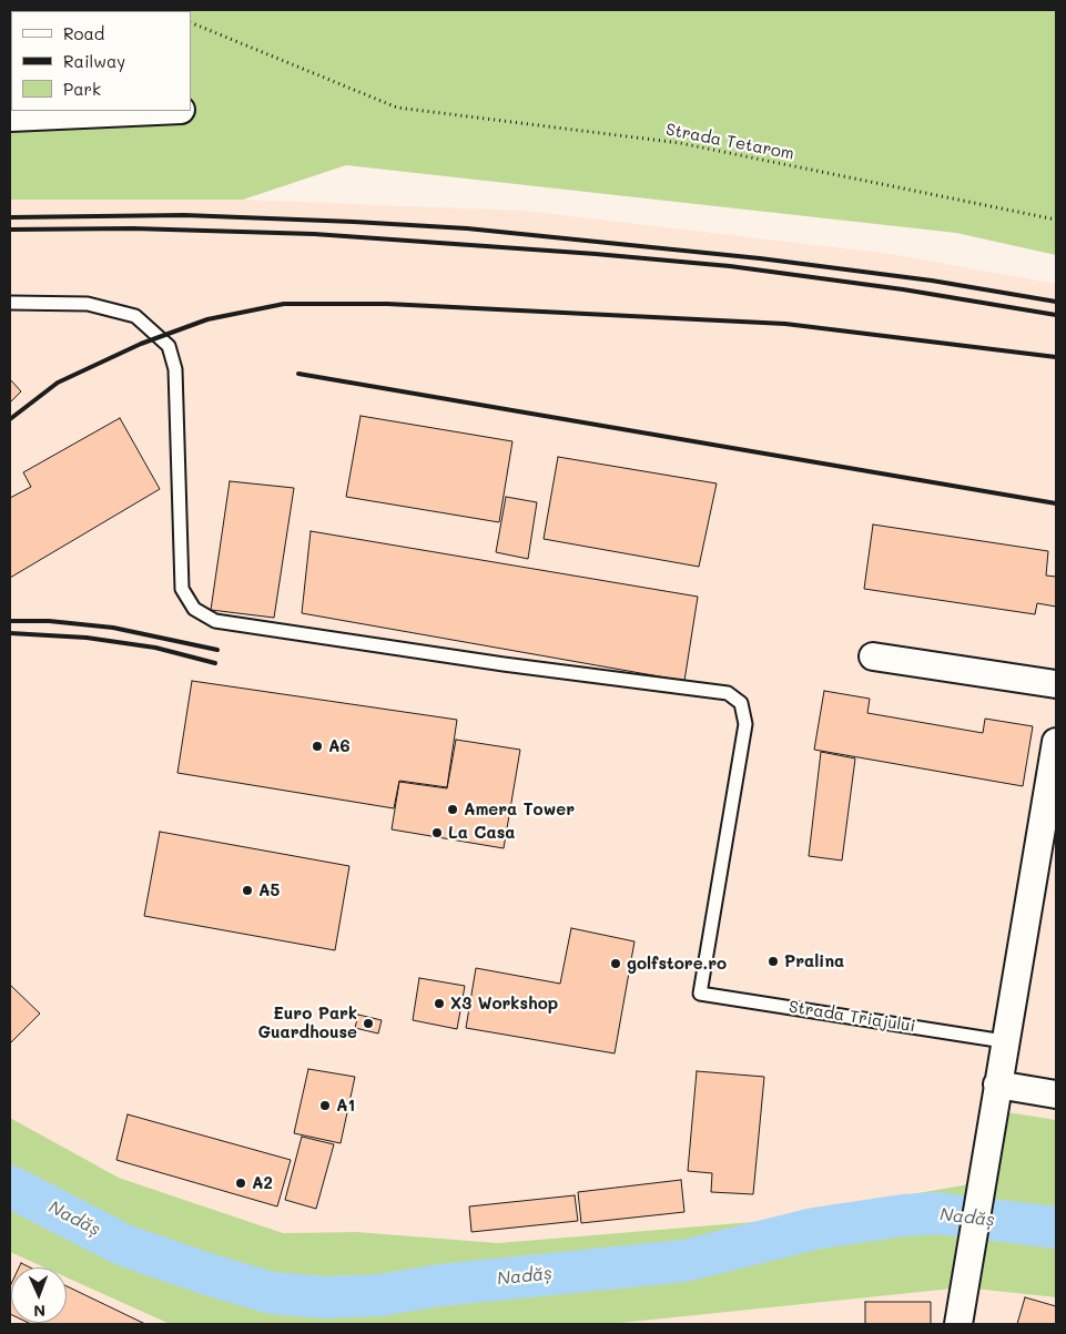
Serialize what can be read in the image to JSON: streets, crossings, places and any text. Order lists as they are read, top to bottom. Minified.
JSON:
{"streets":{"lane":["Strada Triajului"],"path":["Strada Tetarom"]},"water":["Nadăș"],"places":["A6","Amera Tower","La Casa","A5","Pralina","golfstore.ro","X3 Workshop","Euro Park Guardhouse","A1","A2"],"legend":["Road","Railway","Park"],"north":"bottom"}
